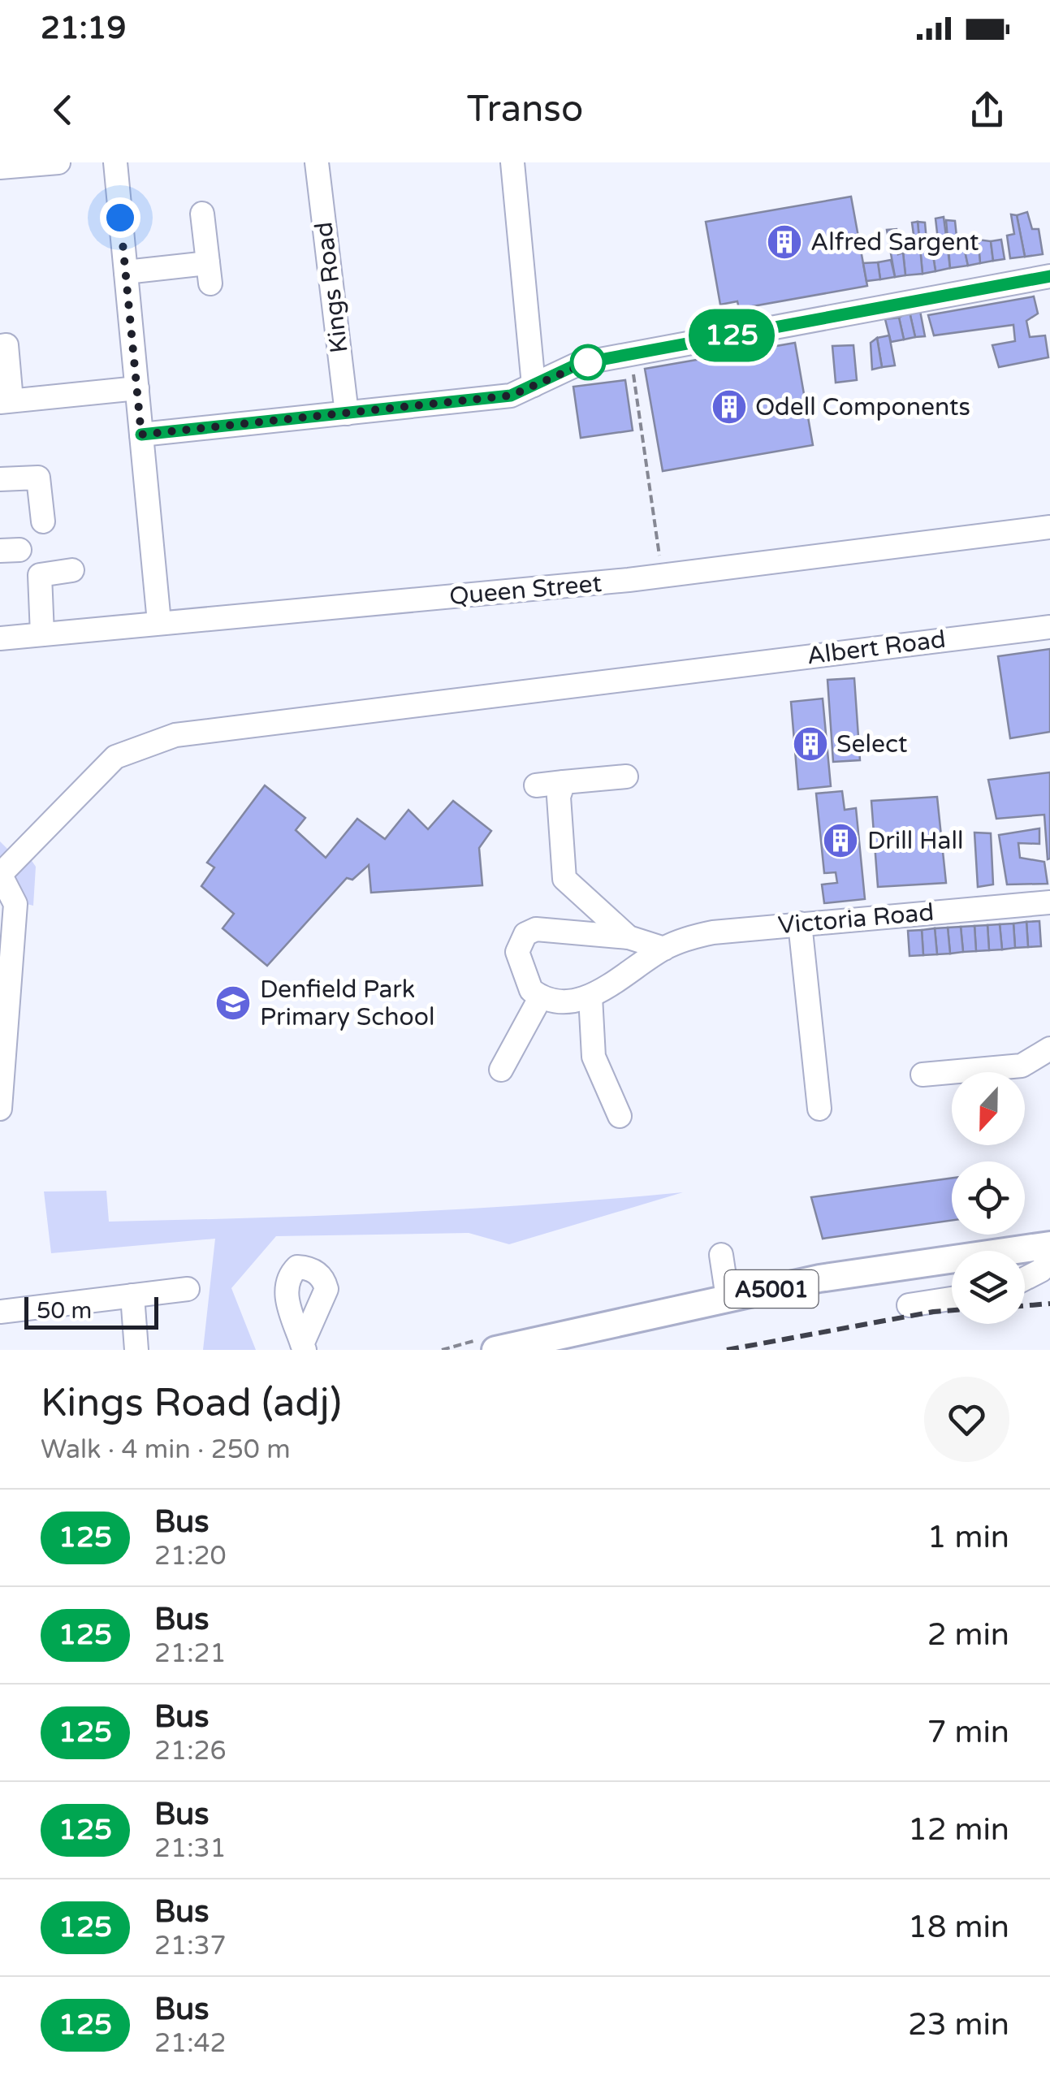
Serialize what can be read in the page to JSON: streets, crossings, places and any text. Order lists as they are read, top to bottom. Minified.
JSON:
{"streets":{"main road":["A5001"],"street":["Kings Road","Queen Street","Albert Road","Victoria Road"]},"places":{"building":["Alfred Sargent","Odell Components","Select","Drill Hall"],"school or university":["Denfield Park Primary School"]},"lines":["bus line 125"],"scale_bar":"50 m","north":"bottom","page":{"status":"21:19","header":"Transo","on_map":"125","scale":"50 m","heading":["Kings Road (adj)","Walk · 4 min · 250 m"],"list":[{"mark":"125","name":"Bus","note":"21:20","value":"1 min"},{"mark":"125","name":"Bus","note":"21:21","value":"2 min"},{"mark":"125","name":"Bus","note":"21:26","value":"7 min"},{"mark":"125","name":"Bus","note":"21:31","value":"12 min"},{"mark":"125","name":"Bus","note":"21:37","value":"18 min"},{"mark":"125","name":"Bus","note":"21:42","value":"23 min"}]}}
